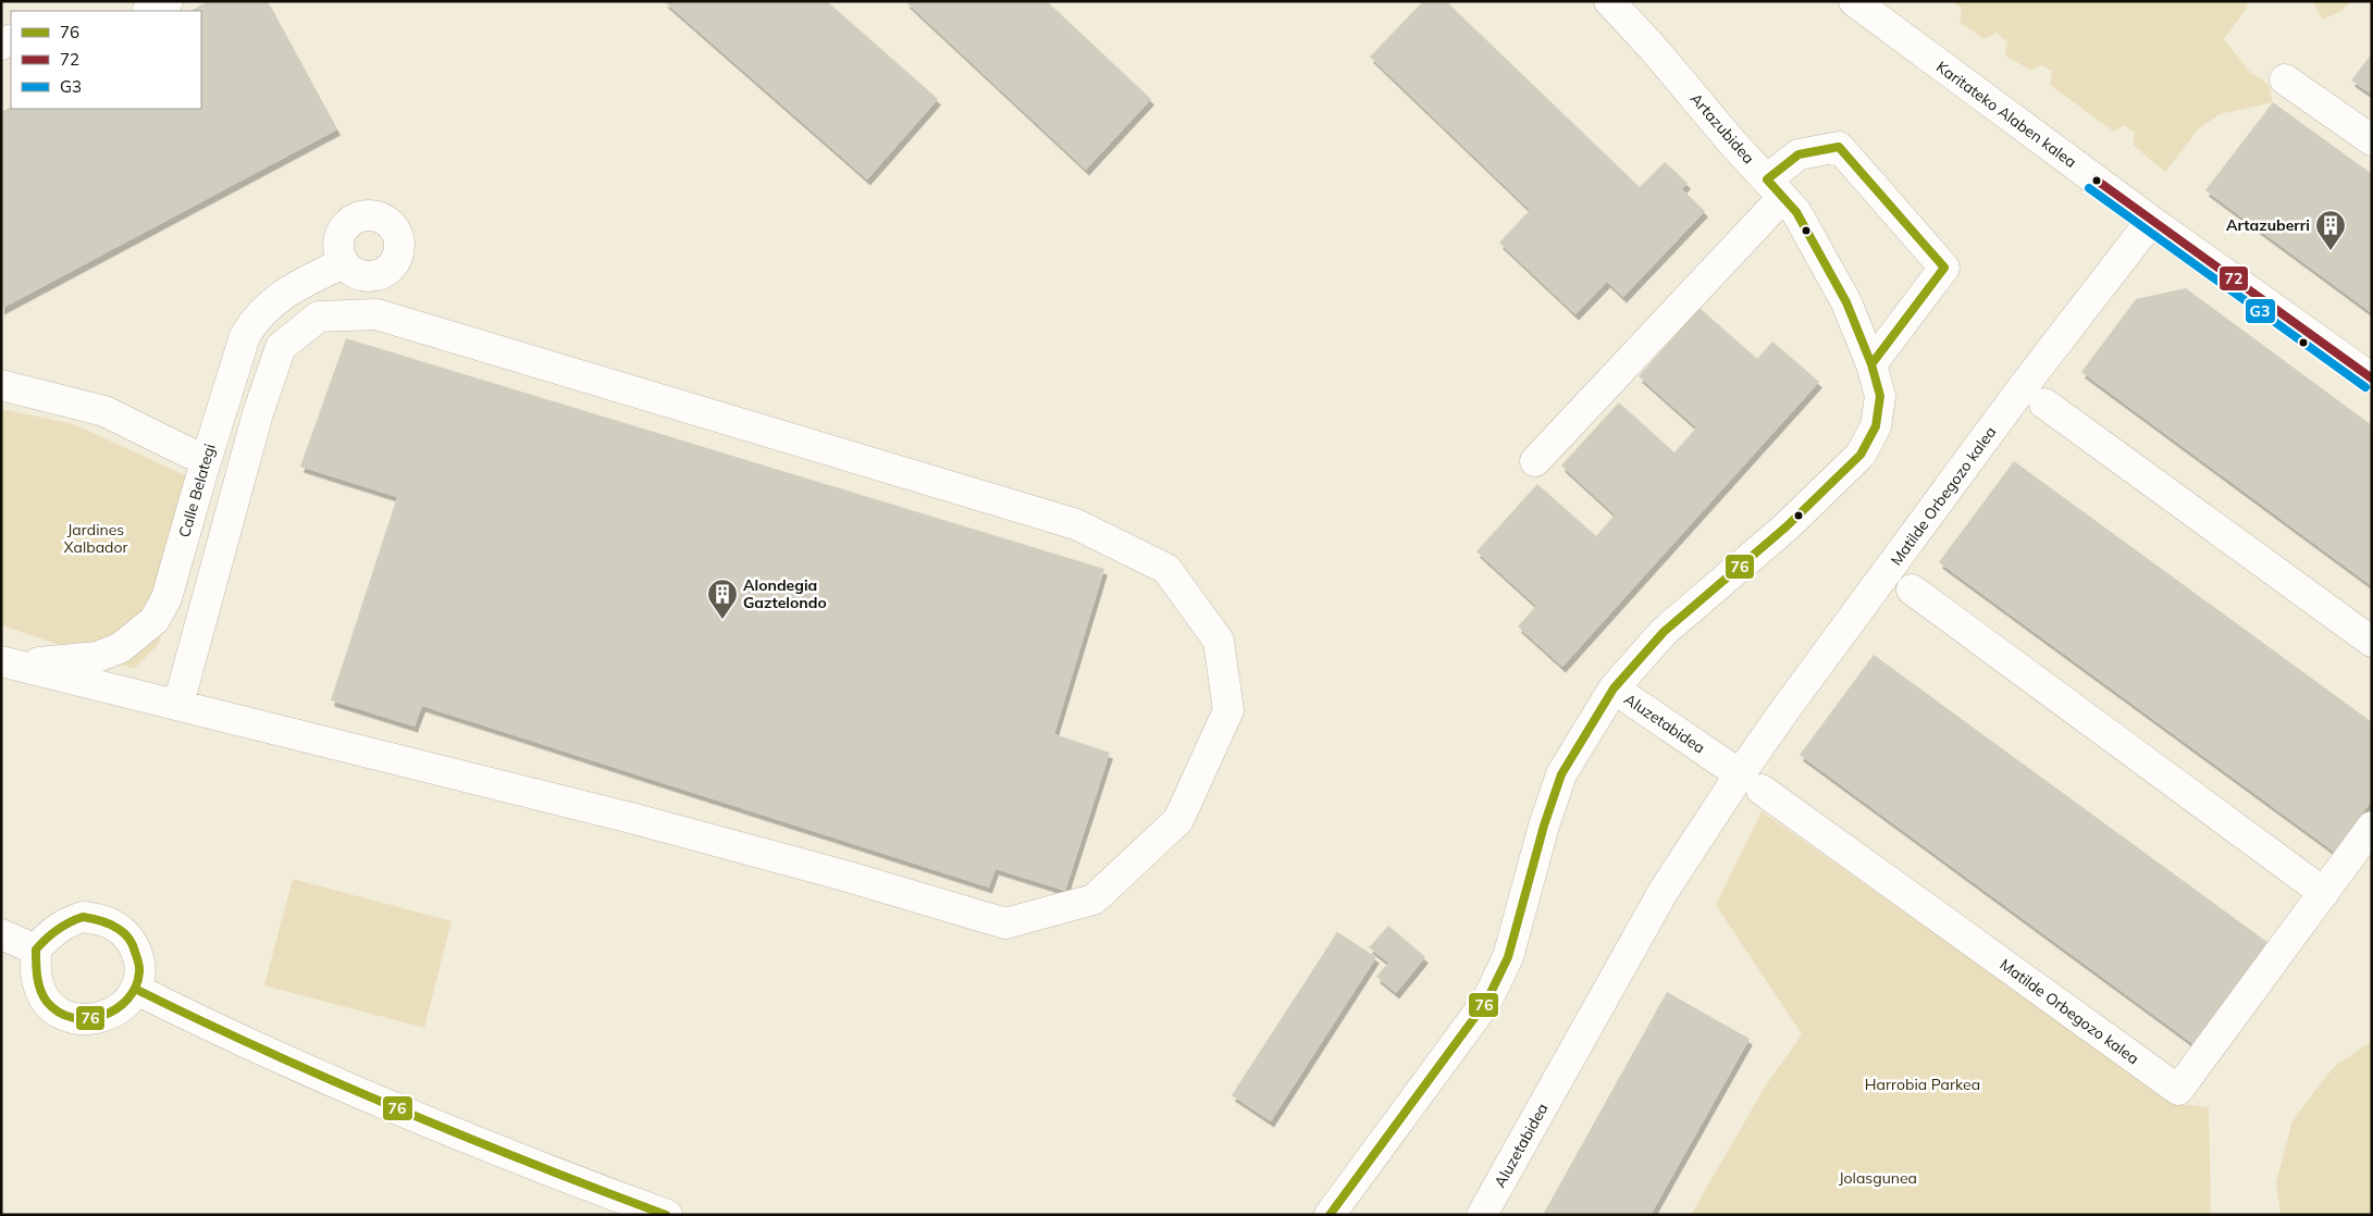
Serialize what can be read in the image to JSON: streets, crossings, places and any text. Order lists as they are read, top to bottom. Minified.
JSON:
{"streets":{"street":["Karitateko Alaben kalea","Artazubidea","Calle Belategi","Matilde Orbegozo kalea","Aluzetabidea"]},"crossings":[["Karitateko Alaben kalea","Matilde Orbegozo kalea"],["Artazubidea","Aluzetabidea"],["Matilde Orbegozo kalea","Aluzetabidea"]],"parks":["Jardines Xalbador","Harrobia Parkea","Jolasgunea"],"places":{"building":["Artazuberri","Alondegia Gaztelondo"]},"lines":["transit line 76","transit line 72","transit line G3"],"legend":["76","72","G3"]}
